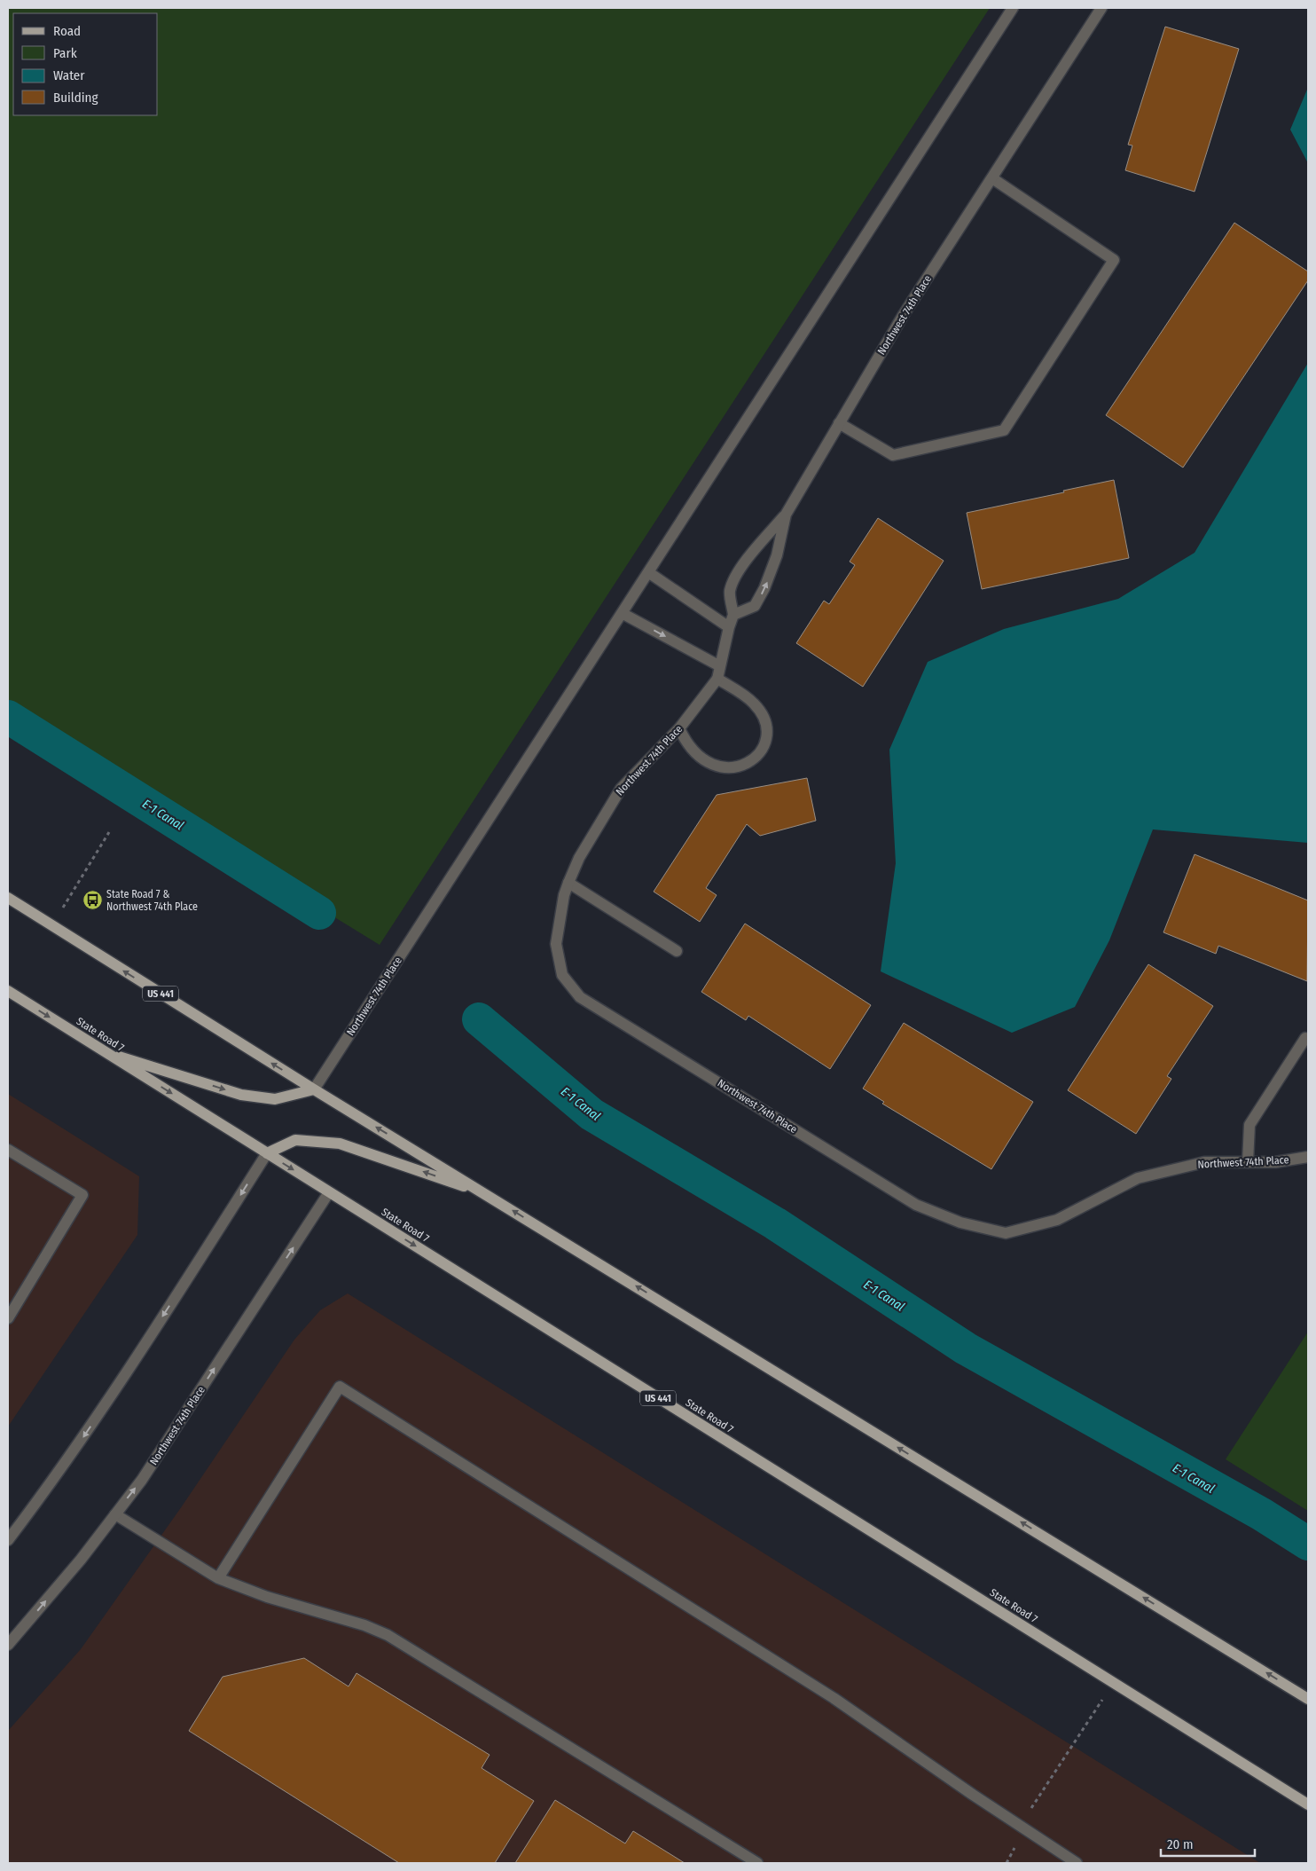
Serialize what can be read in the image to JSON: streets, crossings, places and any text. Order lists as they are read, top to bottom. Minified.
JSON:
{"streets":{"main road":["US 441","State Road 7"],"street":["Northwest 74th Place"]},"crossings":[["Northwest 74th Place","US 441"],["Northwest 74th Place","State Road 7"]],"water":["E-1 Canal"],"places":{"bus stop":["State Road 7 & Northwest 74th Place"]},"legend":["Road","Park","Water","Building"],"scale_bar":"20 m"}
